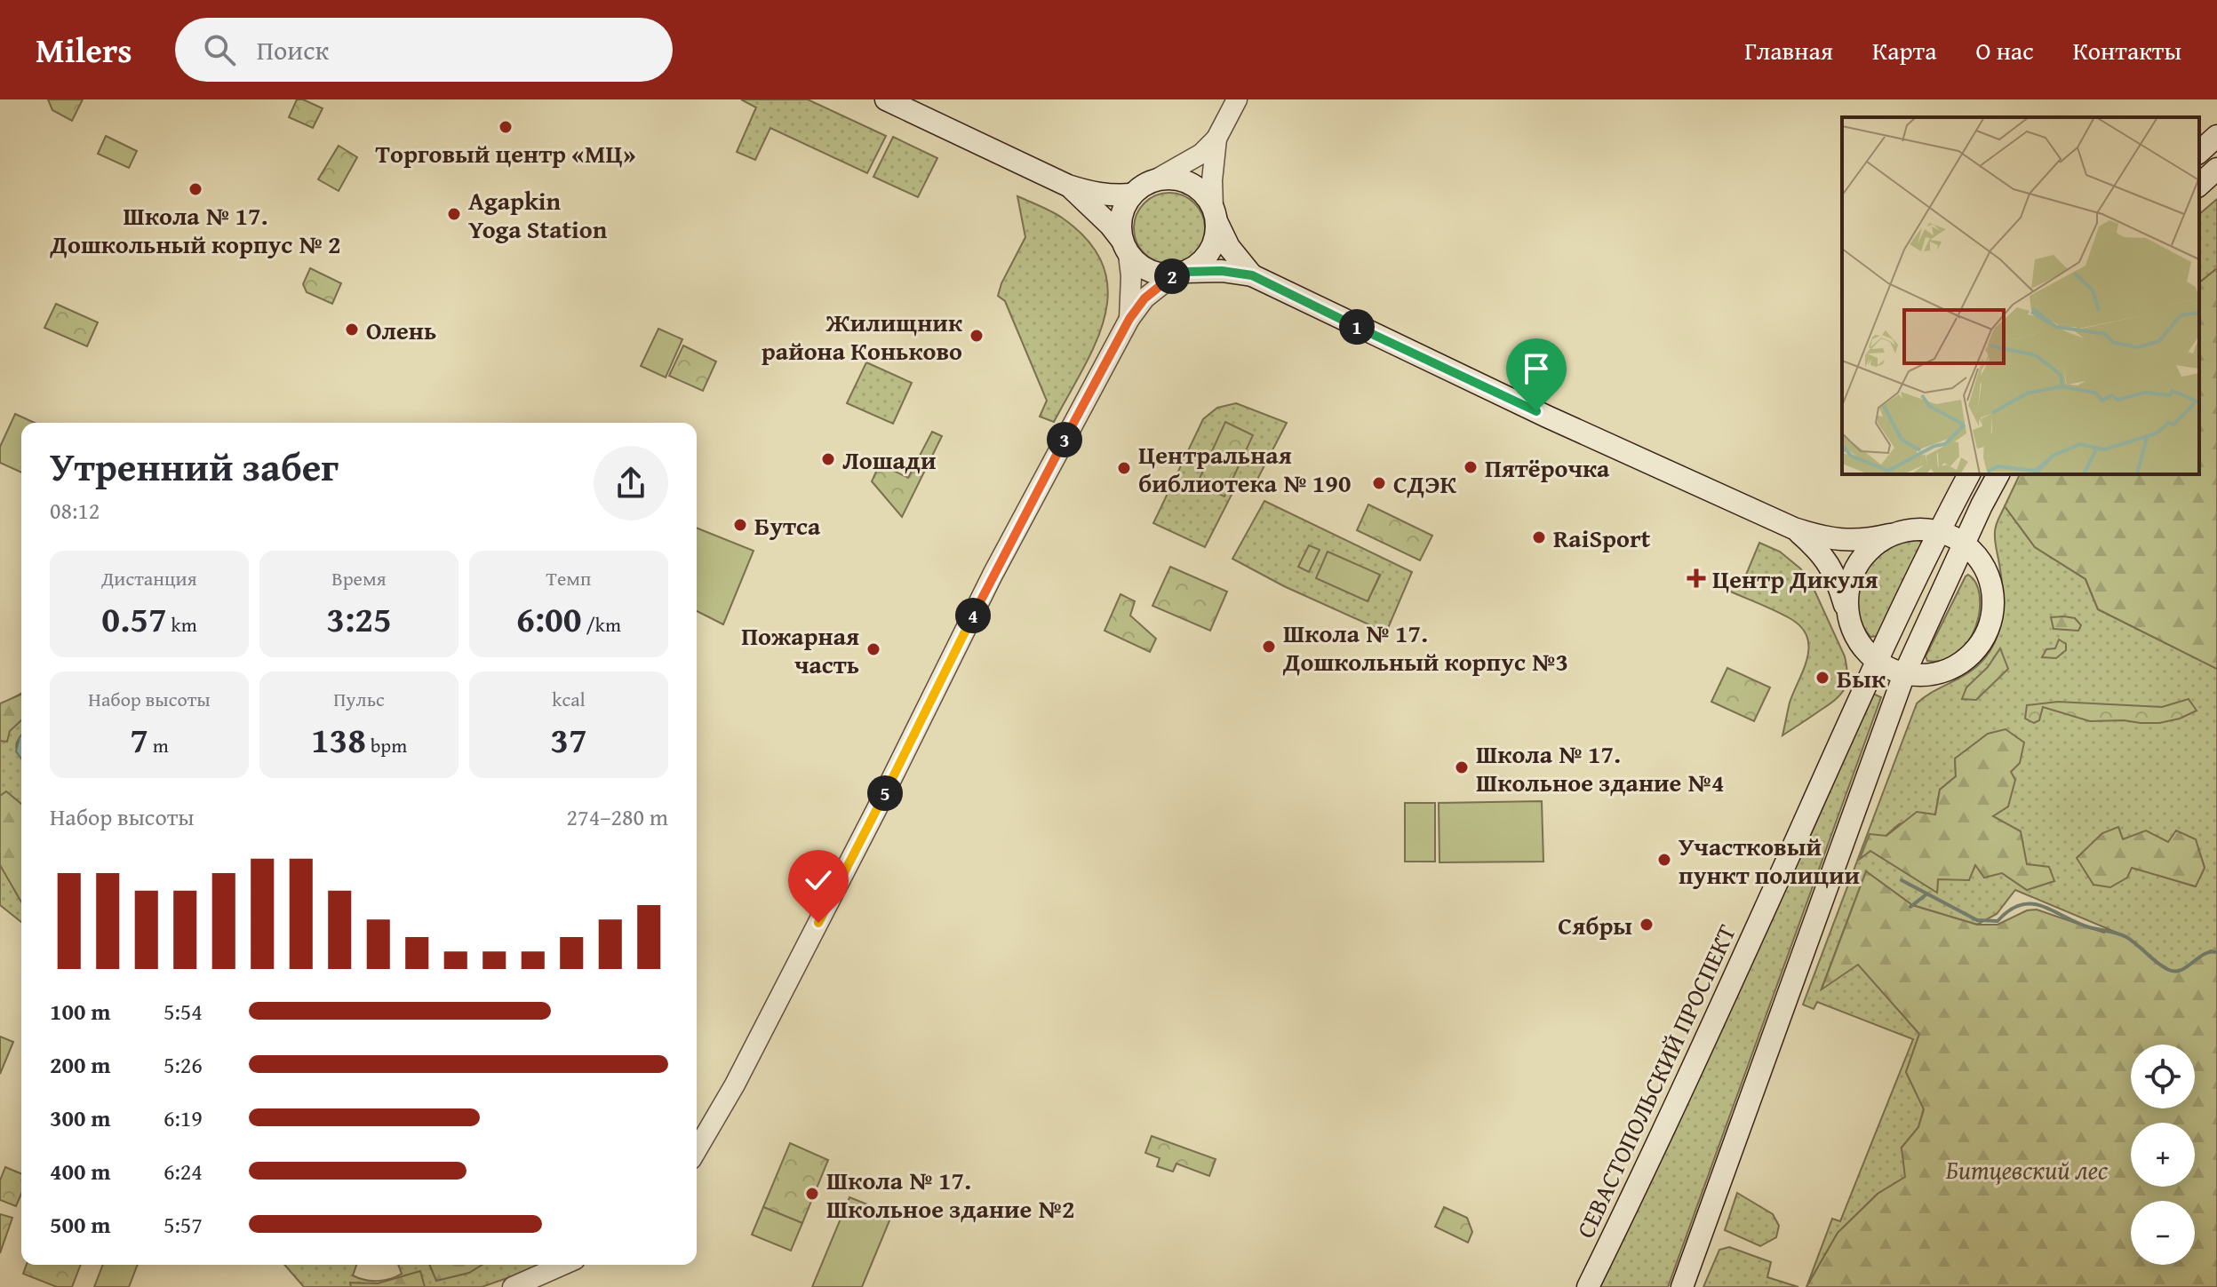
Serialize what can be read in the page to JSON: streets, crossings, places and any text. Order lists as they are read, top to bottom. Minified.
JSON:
{"streets":{"main road":["СЕВАСТОПОЛЬСКИЙ ПРОСПЕКТ"]},"parks":["Битцевский лес"],"places":{"other":["Торговый центр «МЦ»","Школа № 17. Дошкольный корпус № 2","Agapkin Yoga Station","Олень","Жилищник района Коньково","Лошади","Пятёрочка","Центральная библиотека № 190","СДЭК","Бутса","RaiSport","Школа № 17. Дошкольный корпус №3","Пожарная часть","Бык","Школа № 17. Школьное здание №4","Участковый пункт полиции","Сябры","Школа № 17. Школьное здание №2"],"health":["Центр Дикуля"]},"page":{"header":"Milers","search":"Поиск","nav":["Главная","Карта","О нас","Контакты"],"pins":["2","1","3","4","5"],"heading":["Утренний забег","08:12"],"stats":[["Дистанция","0.57 km"],["Время","3:25"],["Темп","6:00 /km"],["Набор высоты","7 m"],["Пульс","138 bpm"],["kcal","37"]],"chart":["Набор высоты","274–280 m"],"list":[{"name":"100 m","note":"5:54"},{"name":"200 m","note":"5:26"},{"name":"300 m","note":"6:19"},{"name":"400 m","note":"6:24"},{"name":"500 m","note":"5:57"}],"map_buttons":["+","−"]}}
